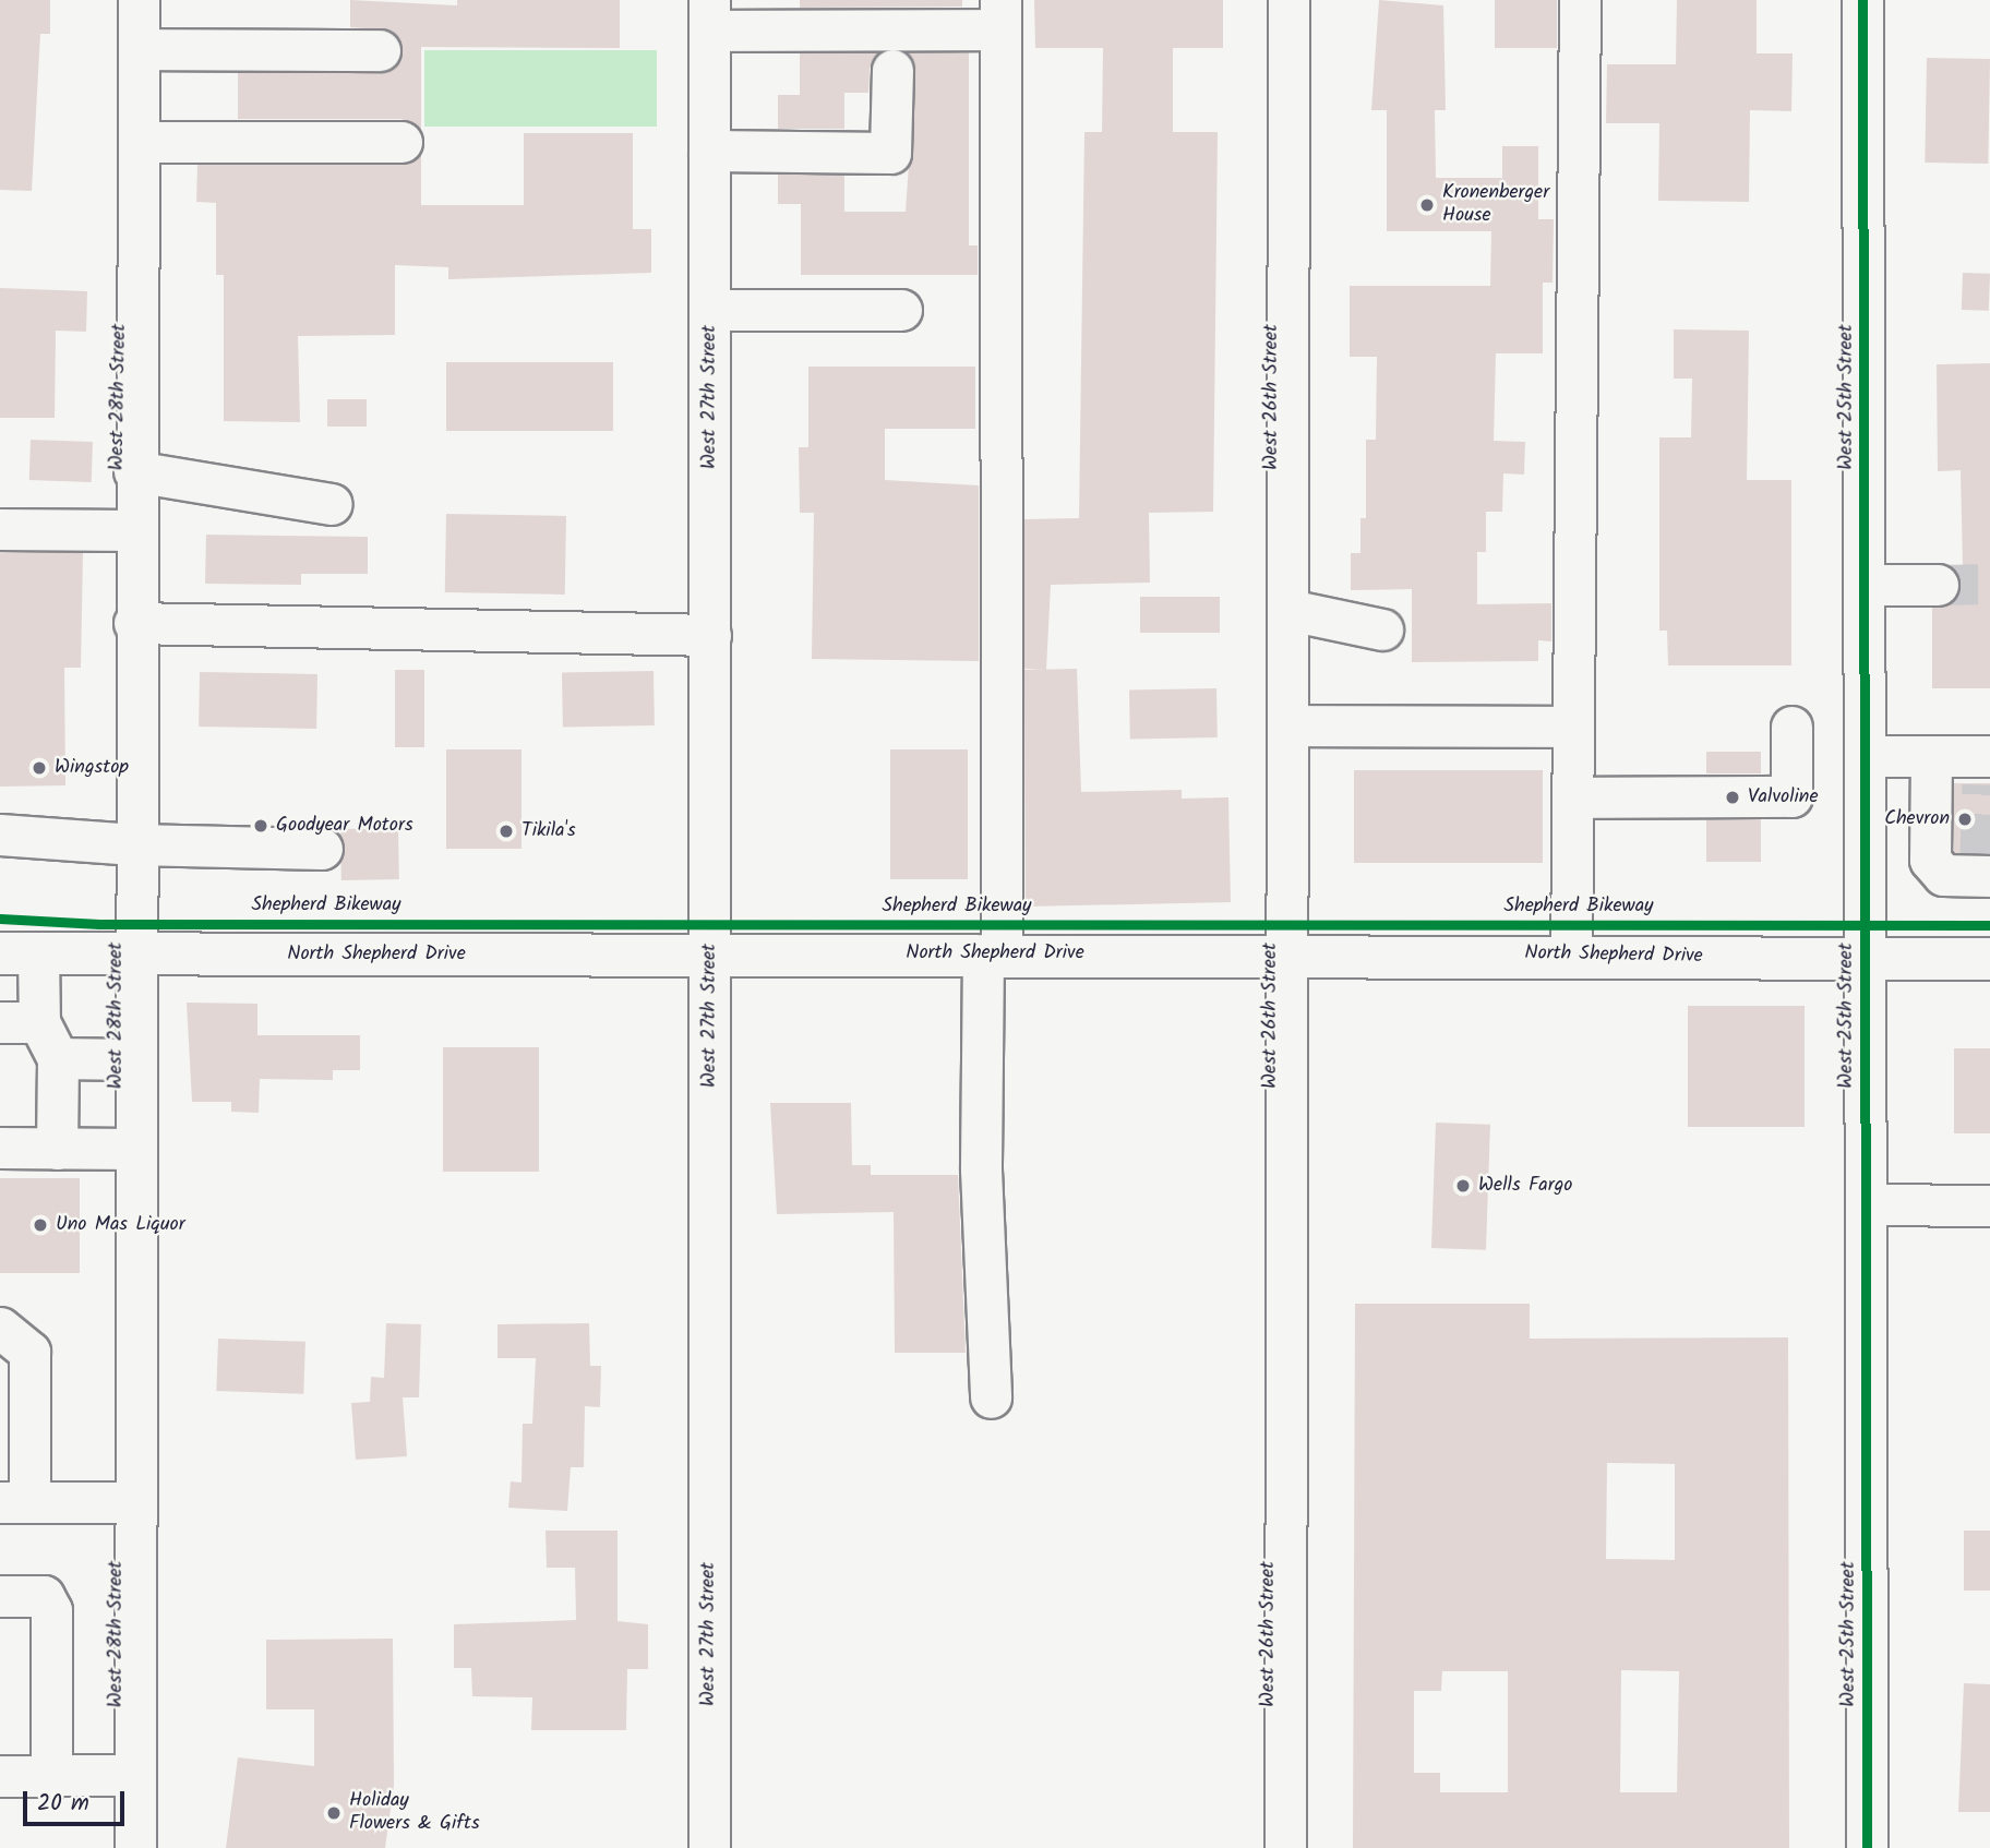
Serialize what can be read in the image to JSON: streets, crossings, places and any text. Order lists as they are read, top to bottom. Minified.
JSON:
{"streets":{"main road":["North Shepherd Drive"],"street":["West 28th Street","West 27th Street","West 26th Street","West 25th Street"],"cycle path":["Shepherd Bikeway"]},"crossings":[["West 28th Street","North Shepherd Drive"],["West 27th Street","North Shepherd Drive"],["West 26th Street","North Shepherd Drive"],["West 25th Street","North Shepherd Drive"]],"places":["Kronenberger House","Wingstop","Valvoline","Chevron","Goodyear Motors","Tikila's","Wells Fargo","Uno Mas Liquor","Holiday Flowers & Gifts"],"scale_bar":"20 m"}
